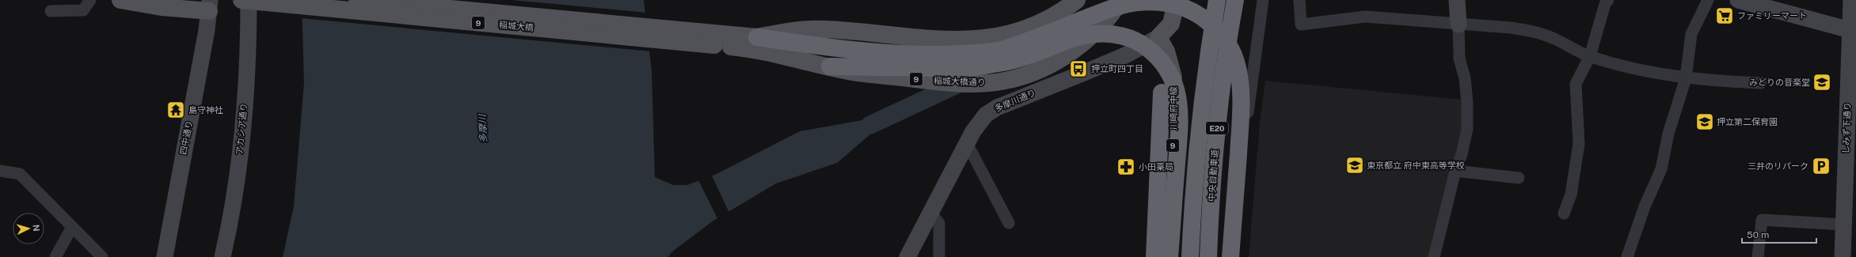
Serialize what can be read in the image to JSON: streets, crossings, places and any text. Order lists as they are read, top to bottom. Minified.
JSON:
{"streets":{"highway":["E20","中央自動車道"],"main road":["9","稲城大橋","稲城大橋通り","川崎府中線"],"street":["多摩川通り","しみず下通り","アカシア通り","四中通り"]},"crossings":[["9","稲城大橋"],["9","稲城大橋通り"],["稲城大橋","稲城大橋通り"],["多摩川通り","川崎府中線"]],"water":["多摩川"],"places":{"supermarket":["ファミリーマート"],"bus stop":["押立町四丁目"],"school or university":["みどりの音楽堂","押立第二保育園","東京都立 府中東高等学校"],"temple":["島守神社"],"parking":["三井のリパーク"],"pharmacy":["小田薬局"]},"scale_bar":"50 m","north":"right"}
